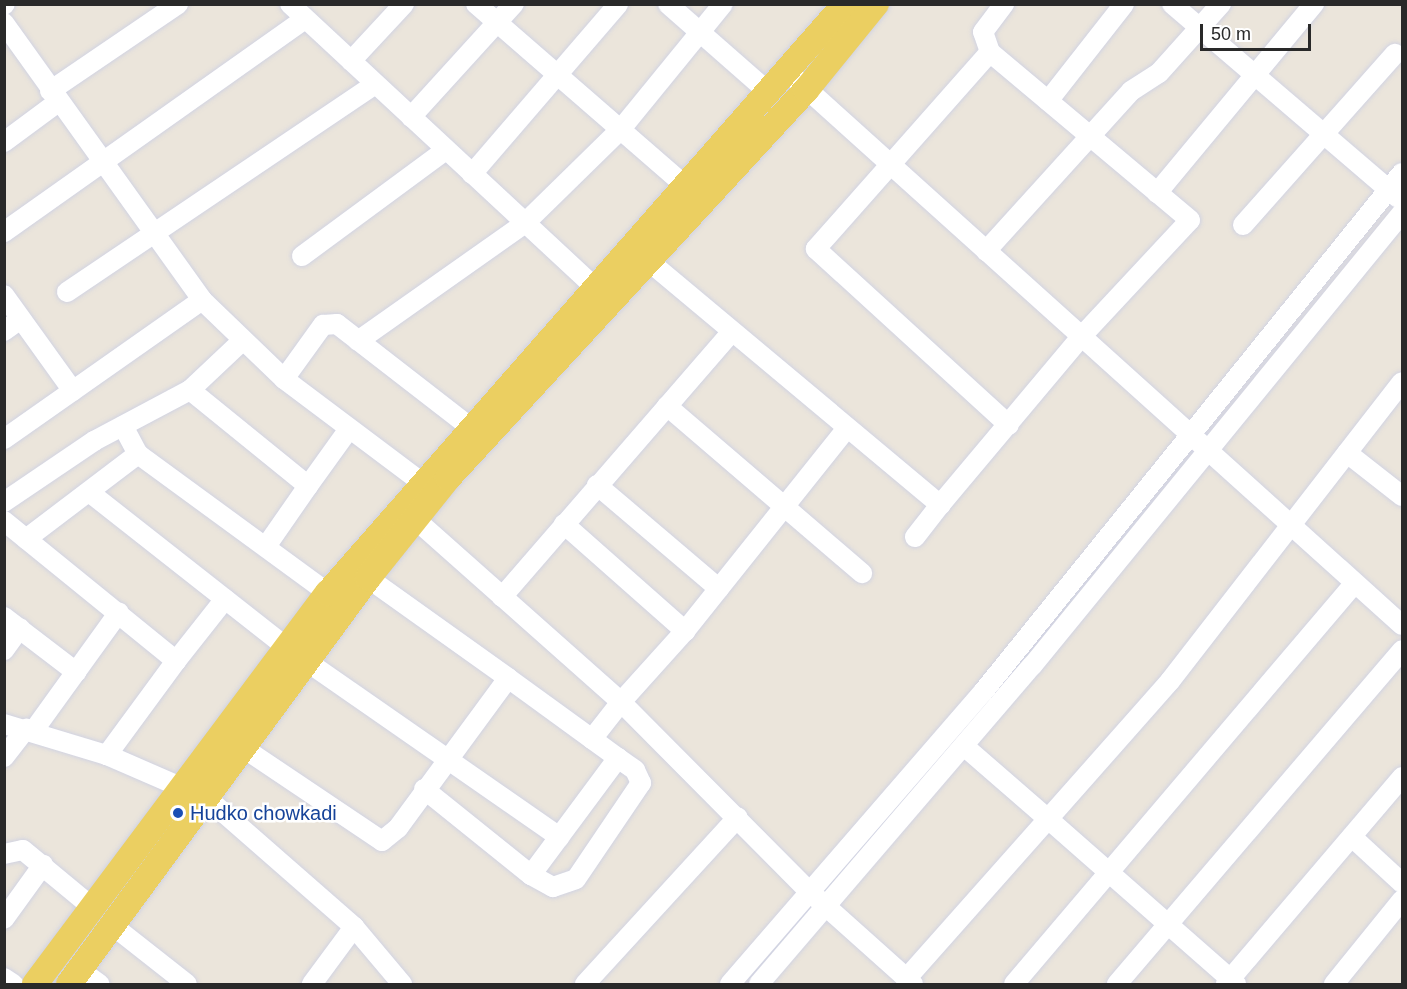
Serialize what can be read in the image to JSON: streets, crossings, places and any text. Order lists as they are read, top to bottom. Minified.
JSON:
{"places":["Hudko chowkadi"],"scale_bar":"50 m"}
